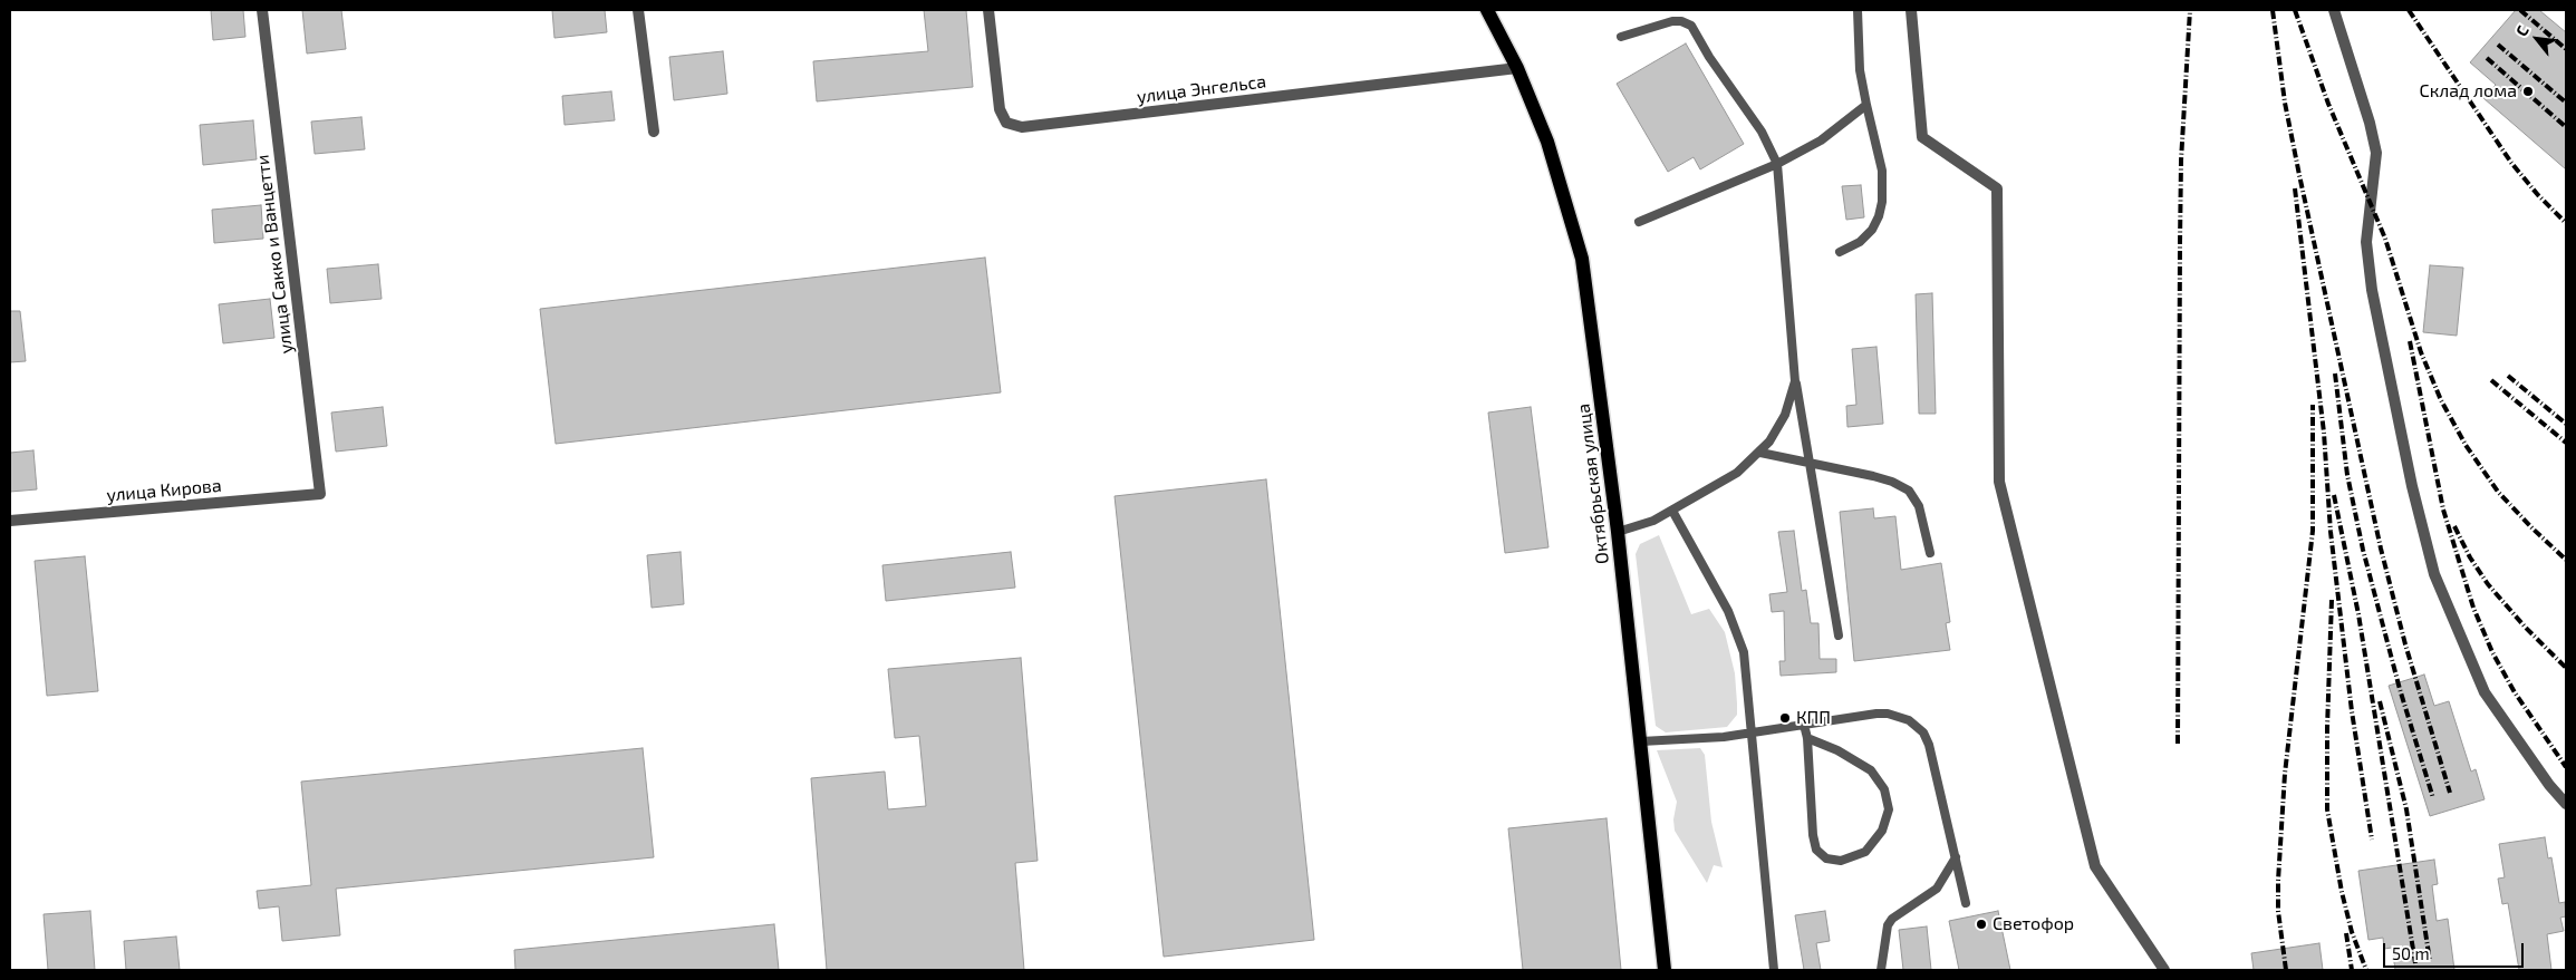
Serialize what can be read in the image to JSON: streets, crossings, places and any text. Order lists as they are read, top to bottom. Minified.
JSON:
{"streets":{"main road":["Октябрьская улица"],"street":["улица Энгельса","улица Сакко и Ванцетти","улица Кирова"]},"crossings":[["улица Энгельса","Октябрьская улица"],["улица Сакко и Ванцетти","улица Кирова"]],"places":["Склад лома","КПП","Светофор"],"scale_bar":"50 m","north":"top left"}
